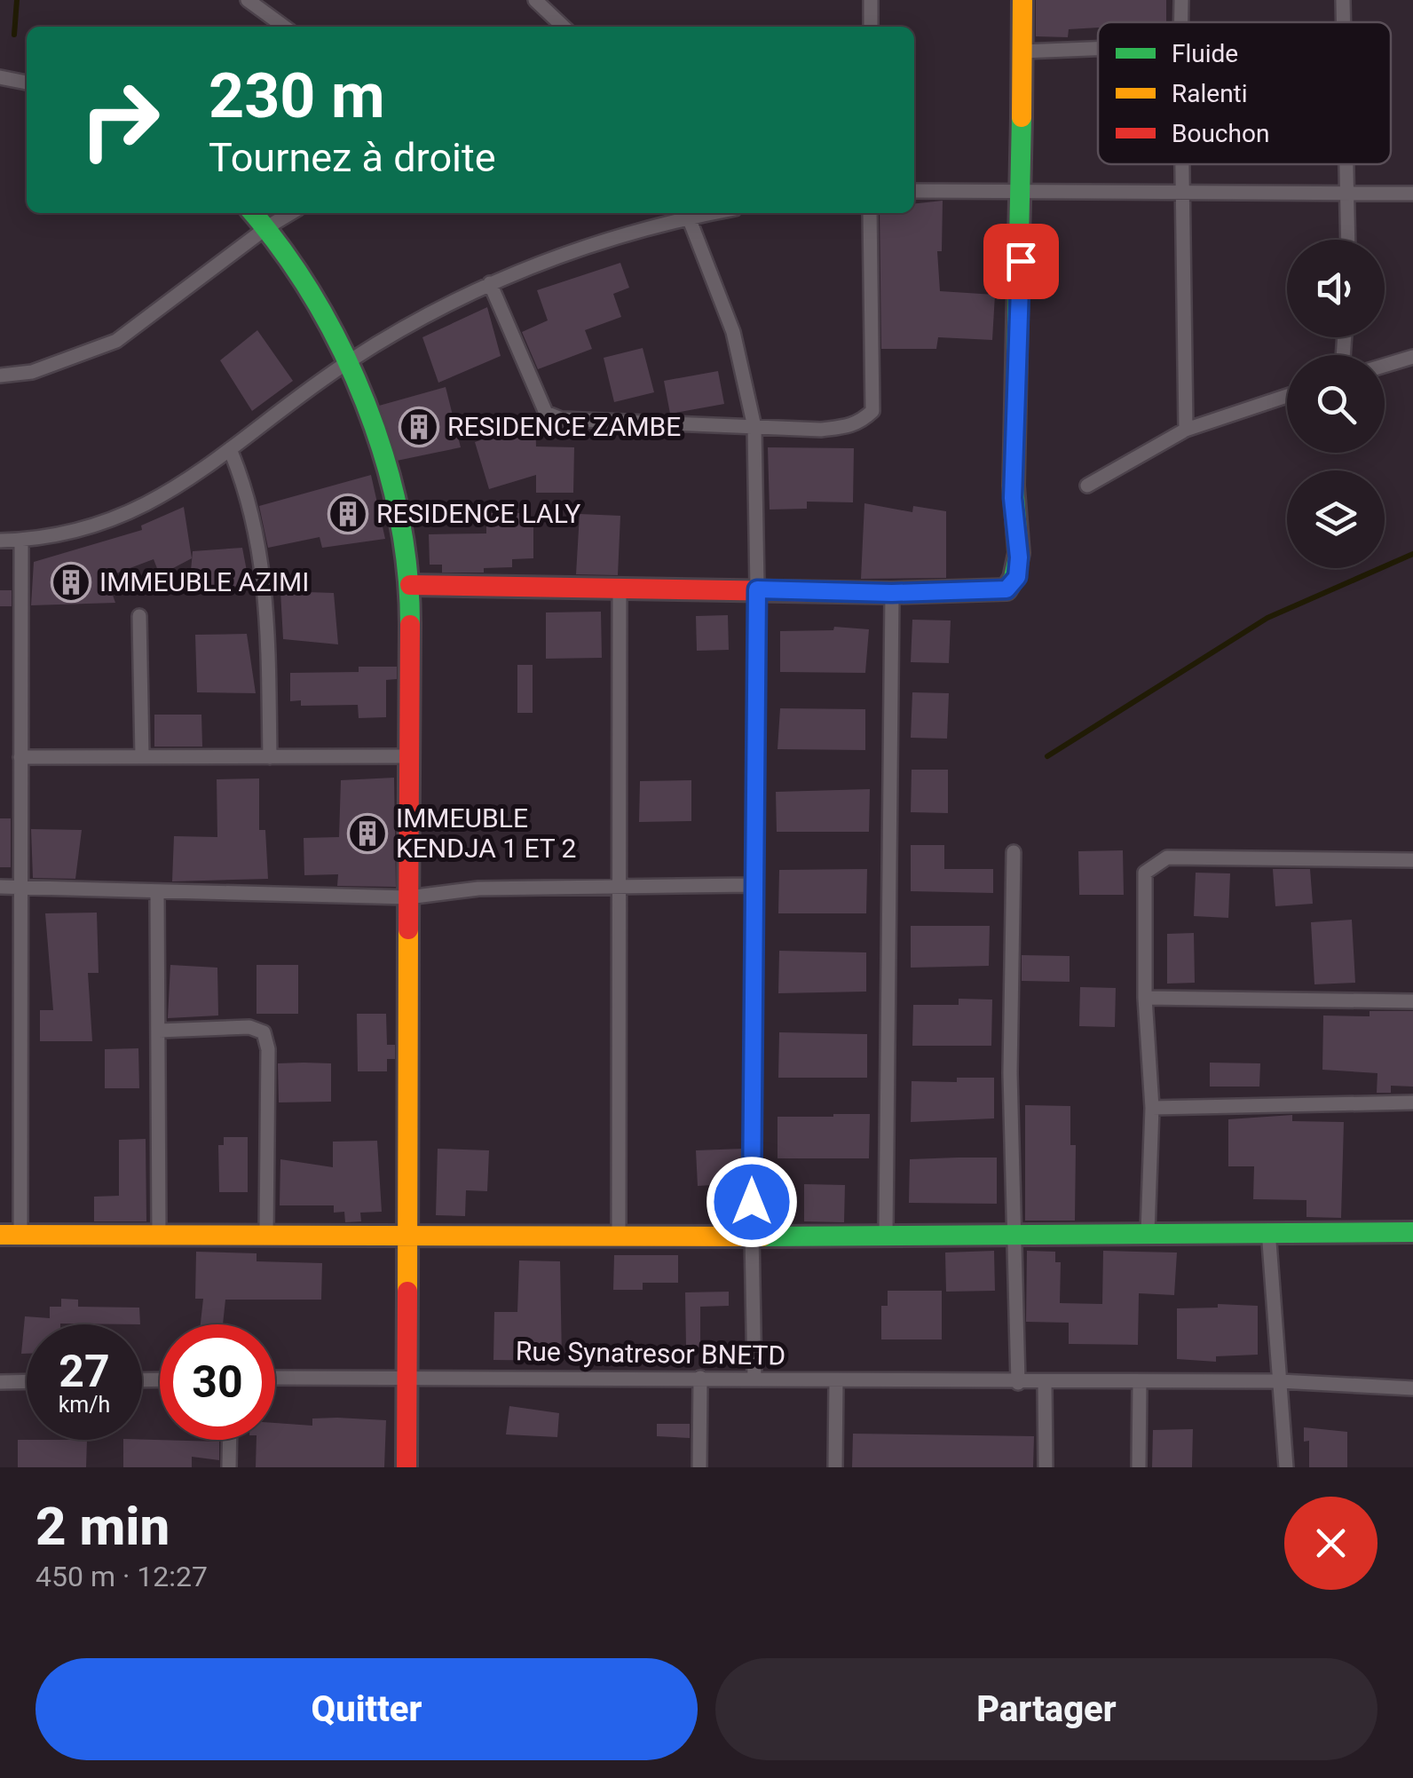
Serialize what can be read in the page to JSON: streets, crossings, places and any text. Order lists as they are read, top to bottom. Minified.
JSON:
{"streets":{"street":["Rue Synatresor BNETD"]},"places":{"building":["RESIDENCE ZAMBE","RESIDENCE LALY","IMMEUBLE AZIMI","IMMEUBLE KENDJA 1 ET 2"]},"legend":["Fluide","Ralenti","Bouchon"],"page":{"turn":["230 m","Tournez à droite"],"speed":"27 km/h","limit":"30","heading":["2 min","450 m · 12:27"],"buttons":["Quitter","Partager"]}}
